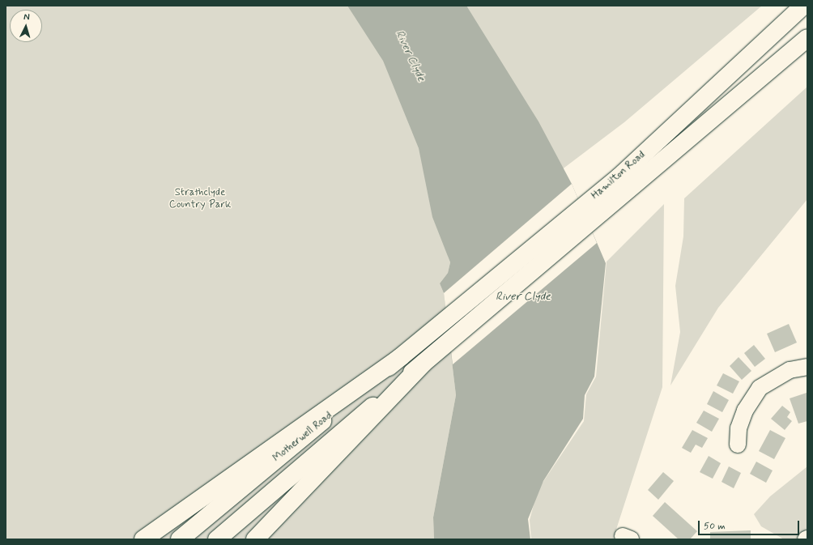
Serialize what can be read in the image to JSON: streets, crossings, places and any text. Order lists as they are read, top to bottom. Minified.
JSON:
{"streets":{"main road":["Hamilton Road","Motherwell Road"]},"crossings":[["Hamilton Road","Motherwell Road"]],"water":["River Clyde"],"parks":["Strathclyde Country Park"],"scale_bar":"50 m","north":"top"}
